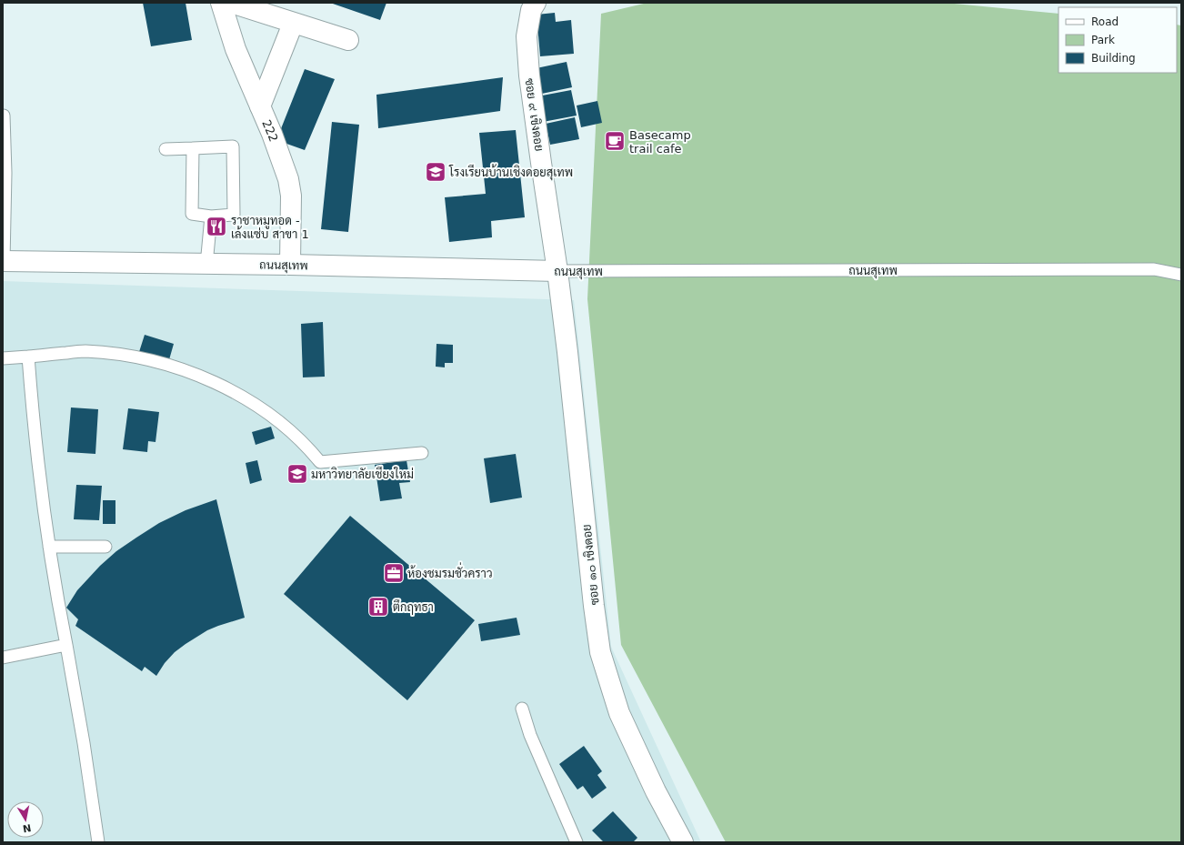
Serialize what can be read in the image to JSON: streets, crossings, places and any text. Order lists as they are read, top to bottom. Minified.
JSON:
{"streets":{"street":["ซอย ๙ เชิงดอย","222","ถนนสุเทพ","ซอย ๑๐ เชิงดอย"]},"crossings":[["ซอย ๙ เชิงดอย","ถนนสุเทพ"],["ซอย ๙ เชิงดอย","ซอย ๑๐ เชิงดอย"],["222","ถนนสุเทพ"],["ถนนสุเทพ","ซอย ๑๐ เชิงดอย"]],"places":{"cafe":["Basecamp trail cafe"],"school or university":["โรงเรียนบ้านเชิงดอยสุเทพ","มหาวิทยาลัยเชียงใหม่"],"restaurant":["ราชาหมูทอด - เล้งแซ่บ สาขา 1"],"office":["ห้องชมรมชั่วคราว"],"building":["ตึกฤทธา"]},"legend":["Road","Park","Building"],"north":"bottom"}
